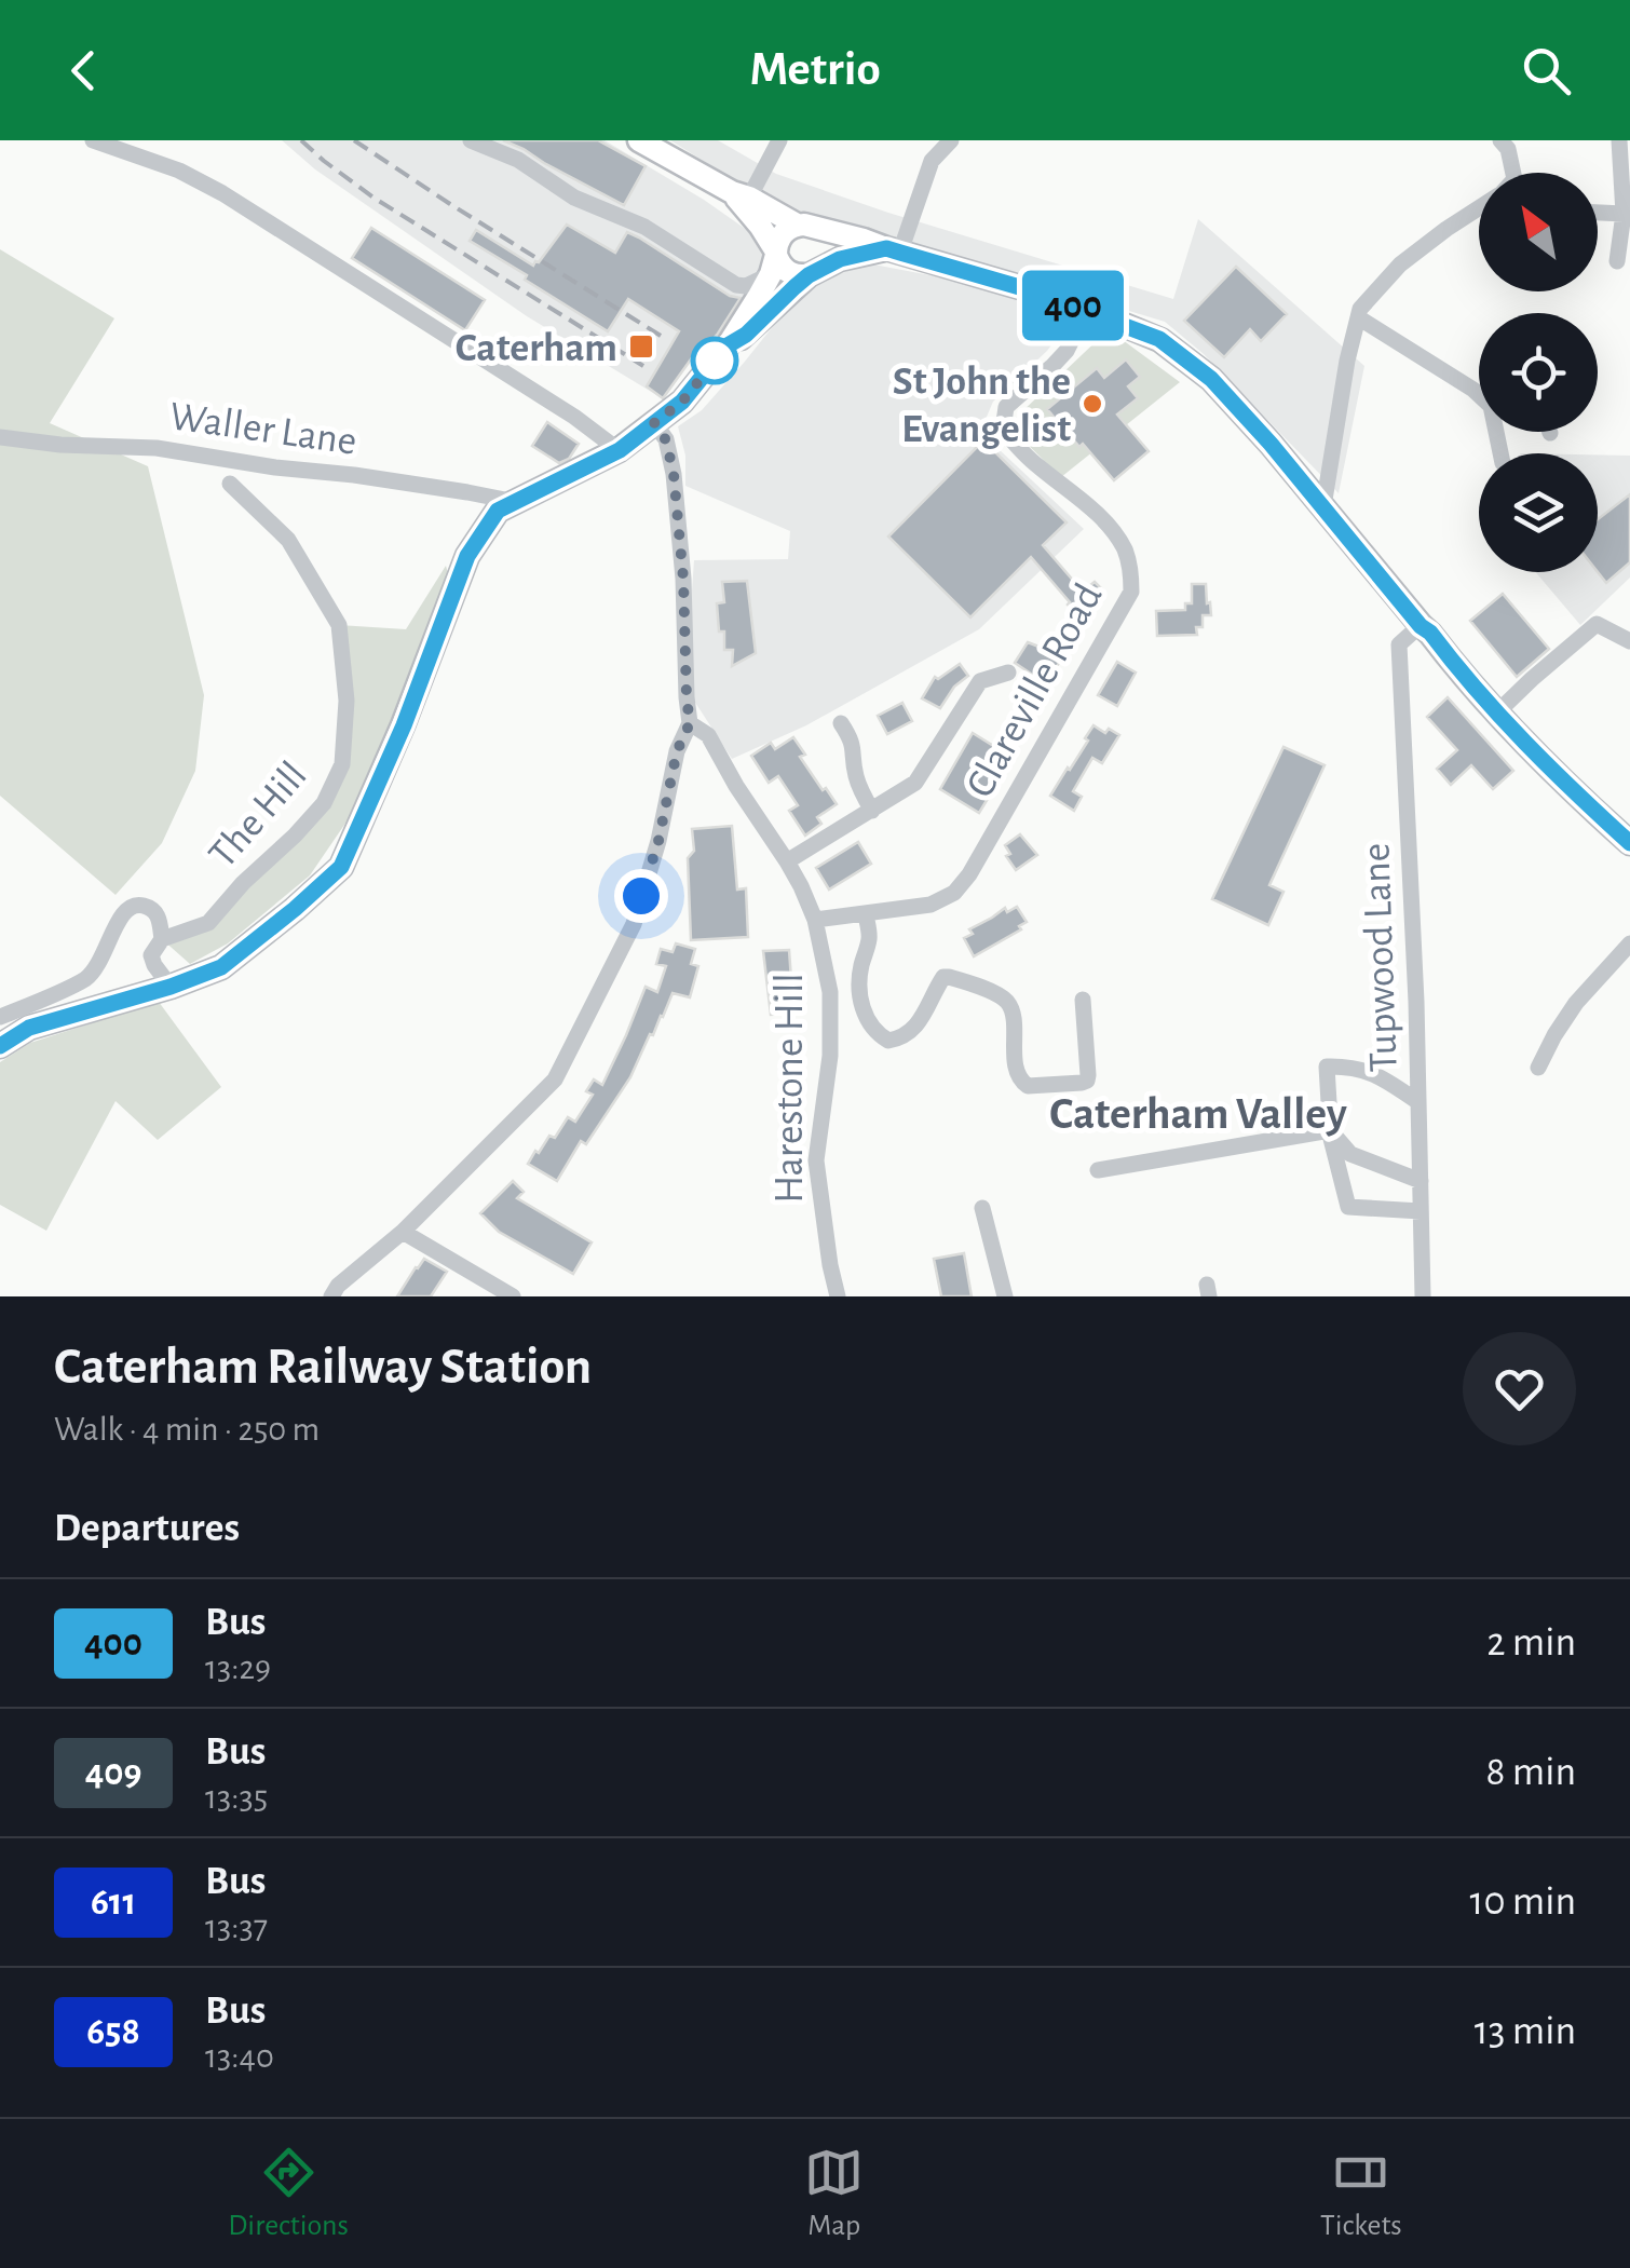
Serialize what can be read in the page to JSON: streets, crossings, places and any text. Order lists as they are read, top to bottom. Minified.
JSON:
{"streets":{"street":["Waller Lane","Clareville Road","The Hill","Tupwood Lane","Harestone Hill"]},"crossings":[["Clareville Road","Harestone Hill"]],"districts":["Caterham Valley"],"places":{"transit":["Caterham"],"other":["St John the Evangelist"]},"lines":["bus line 400"],"north":"top left","page":{"header":"Metrio","on_map":"400","heading":[["Caterham Railway Station","Walk · 4 min · 250 m"],"Departures"],"list":[{"mark":"400","name":"Bus","note":"13:29","value":"2 min"},{"mark":"409","name":"Bus","note":"13:35","value":"8 min"},{"mark":"611","name":"Bus","note":"13:37","value":"10 min"},{"mark":"658","name":"Bus","note":"13:40","value":"13 min"}],"tabs":["Directions","Map","Tickets"]}}
